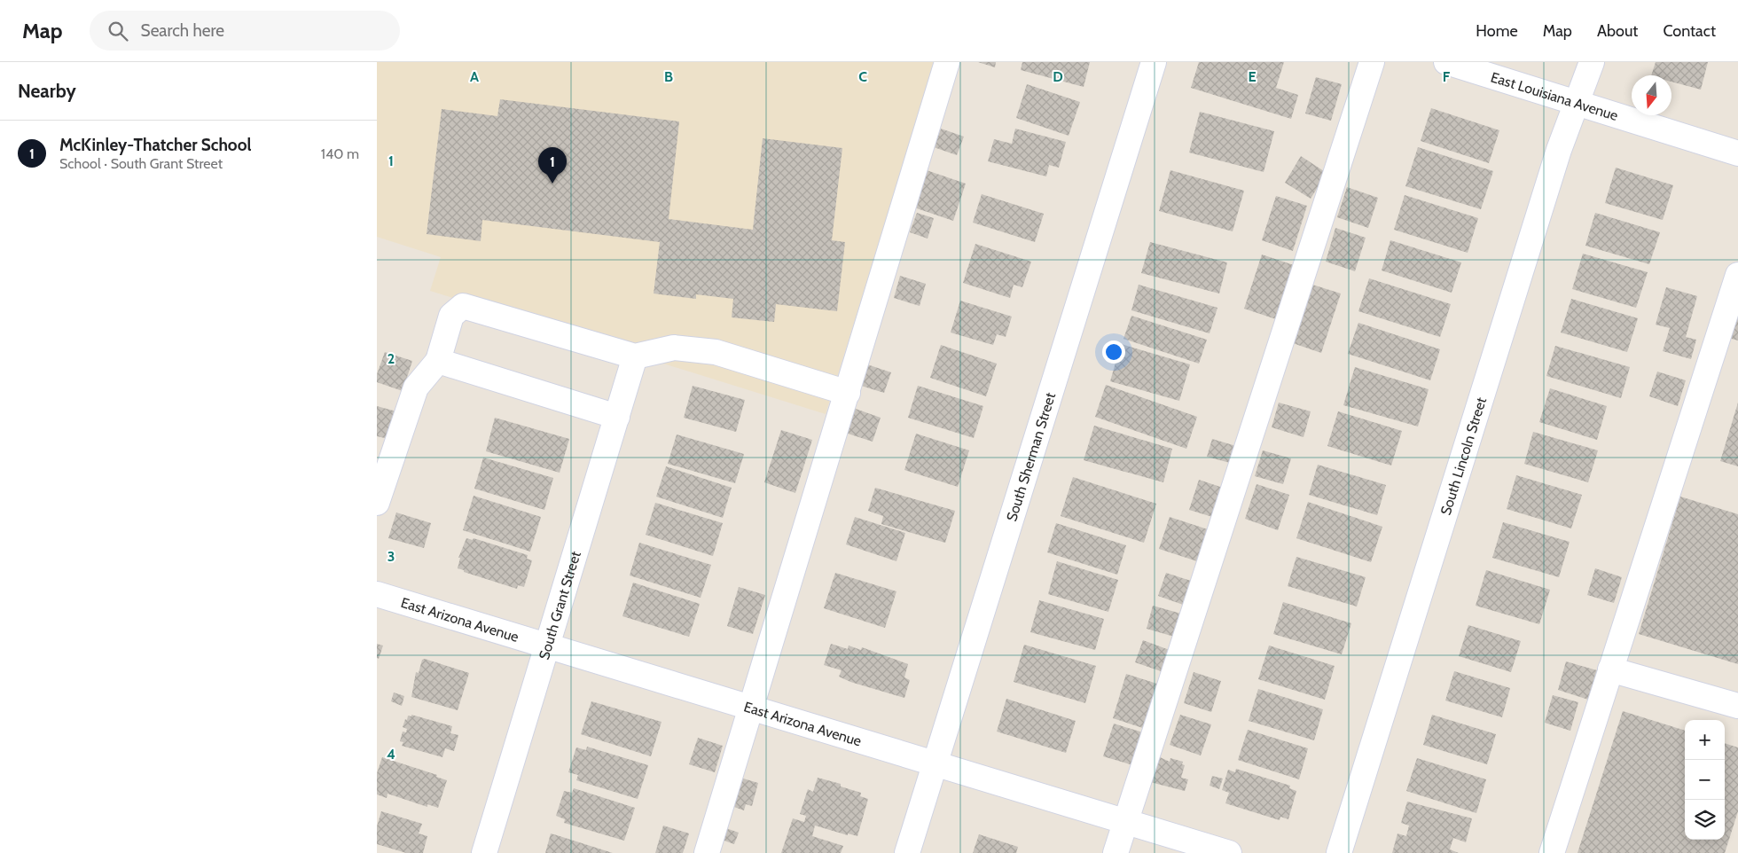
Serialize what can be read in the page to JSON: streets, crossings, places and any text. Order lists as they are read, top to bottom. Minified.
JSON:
{"streets":{"street":["East Louisiana Avenue","South Lincoln Street","South Sherman Street","South Grant Street","East Arizona Avenue"]},"crossings":[["East Louisiana Avenue","South Lincoln Street"],["South Sherman Street","East Arizona Avenue"],["South Grant Street","East Arizona Avenue"]],"north":"bottom","page":{"header":"Map","search":"Search here","nav":["Home","Map","About","Contact"],"heading":"Nearby","list":[{"mark":"1","name":"McKinley-Thatcher School","note":"School · South Grant Street","value":"140 m"}],"pins":"1","map_buttons":["+","−"]},"grid":{"columns":["A","B","C","D","E","F"],"rows":["1","2","3","4"]}}
